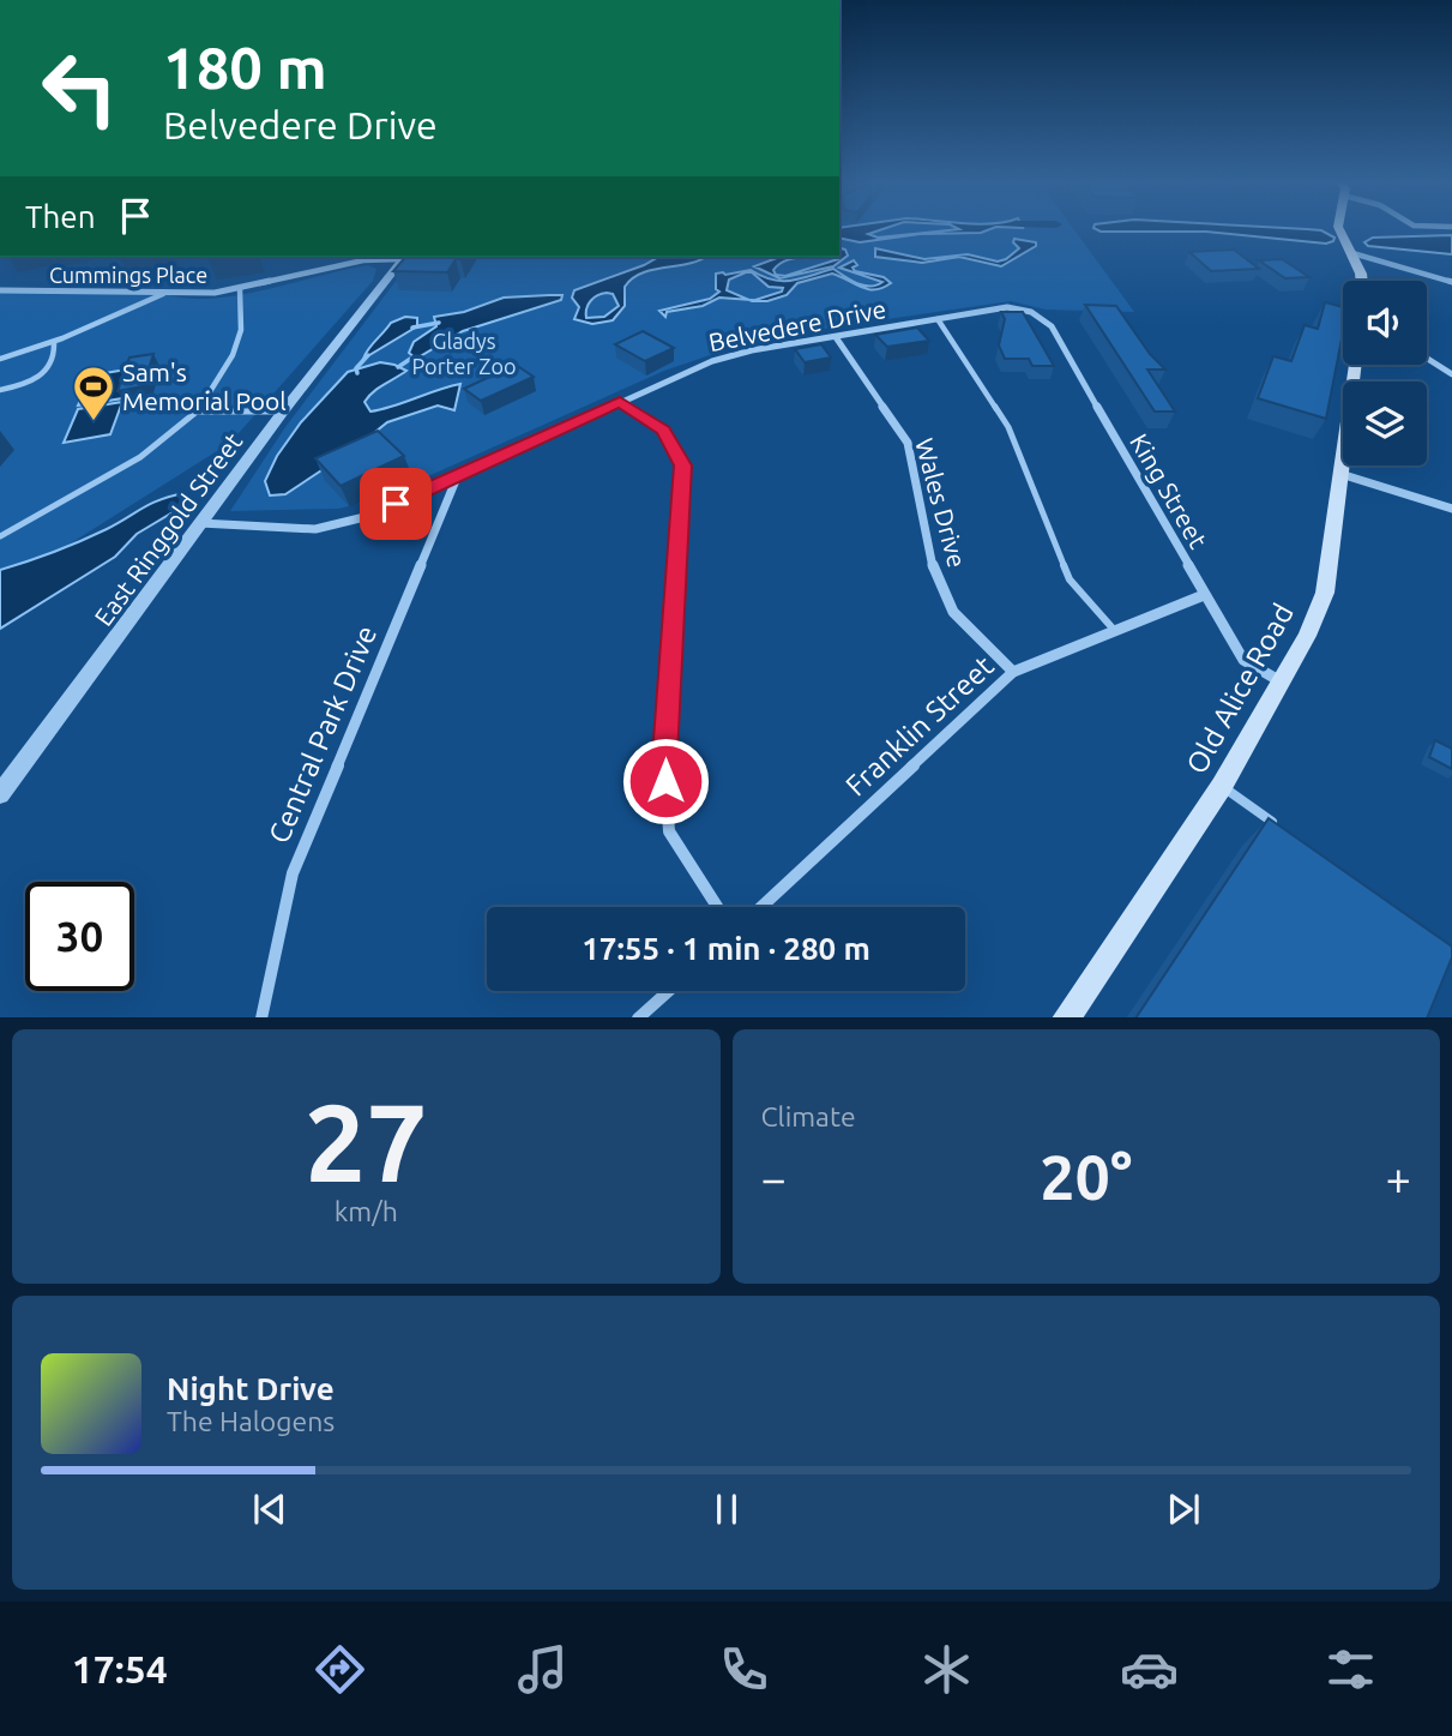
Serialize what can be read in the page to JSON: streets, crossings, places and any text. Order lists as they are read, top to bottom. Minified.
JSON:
{"streets":{"main road":["Old Alice Road"],"street":["Cummings Place","Belvedere Drive","King Street","Wales Drive","East Ringgold Street","Franklin Street","Central Park Drive"]},"crossings":[["Cummings Place","East Ringgold Street"],["Belvedere Drive","King Street"],["Belvedere Drive","Wales Drive"],["Belvedere Drive","East Ringgold Street"],["Belvedere Drive","Central Park Drive"],["King Street","Old Alice Road"],["King Street","Franklin Street"],["Wales Drive","Franklin Street"]],"parks":["Gladys Porter Zoo"],"places":{"sports":["Sam's Memorial Pool"]},"page":{"turn":["180 m","Belvedere Drive"],"then":"Then","limit":"30","trip":"17:55 · 1 min · 280 m","tile":[["27","km/h"],"Climate"],"heat":["−","20°","+"],"song":["Night Drive","The Halogens"],"tabs":"17:54"}}
